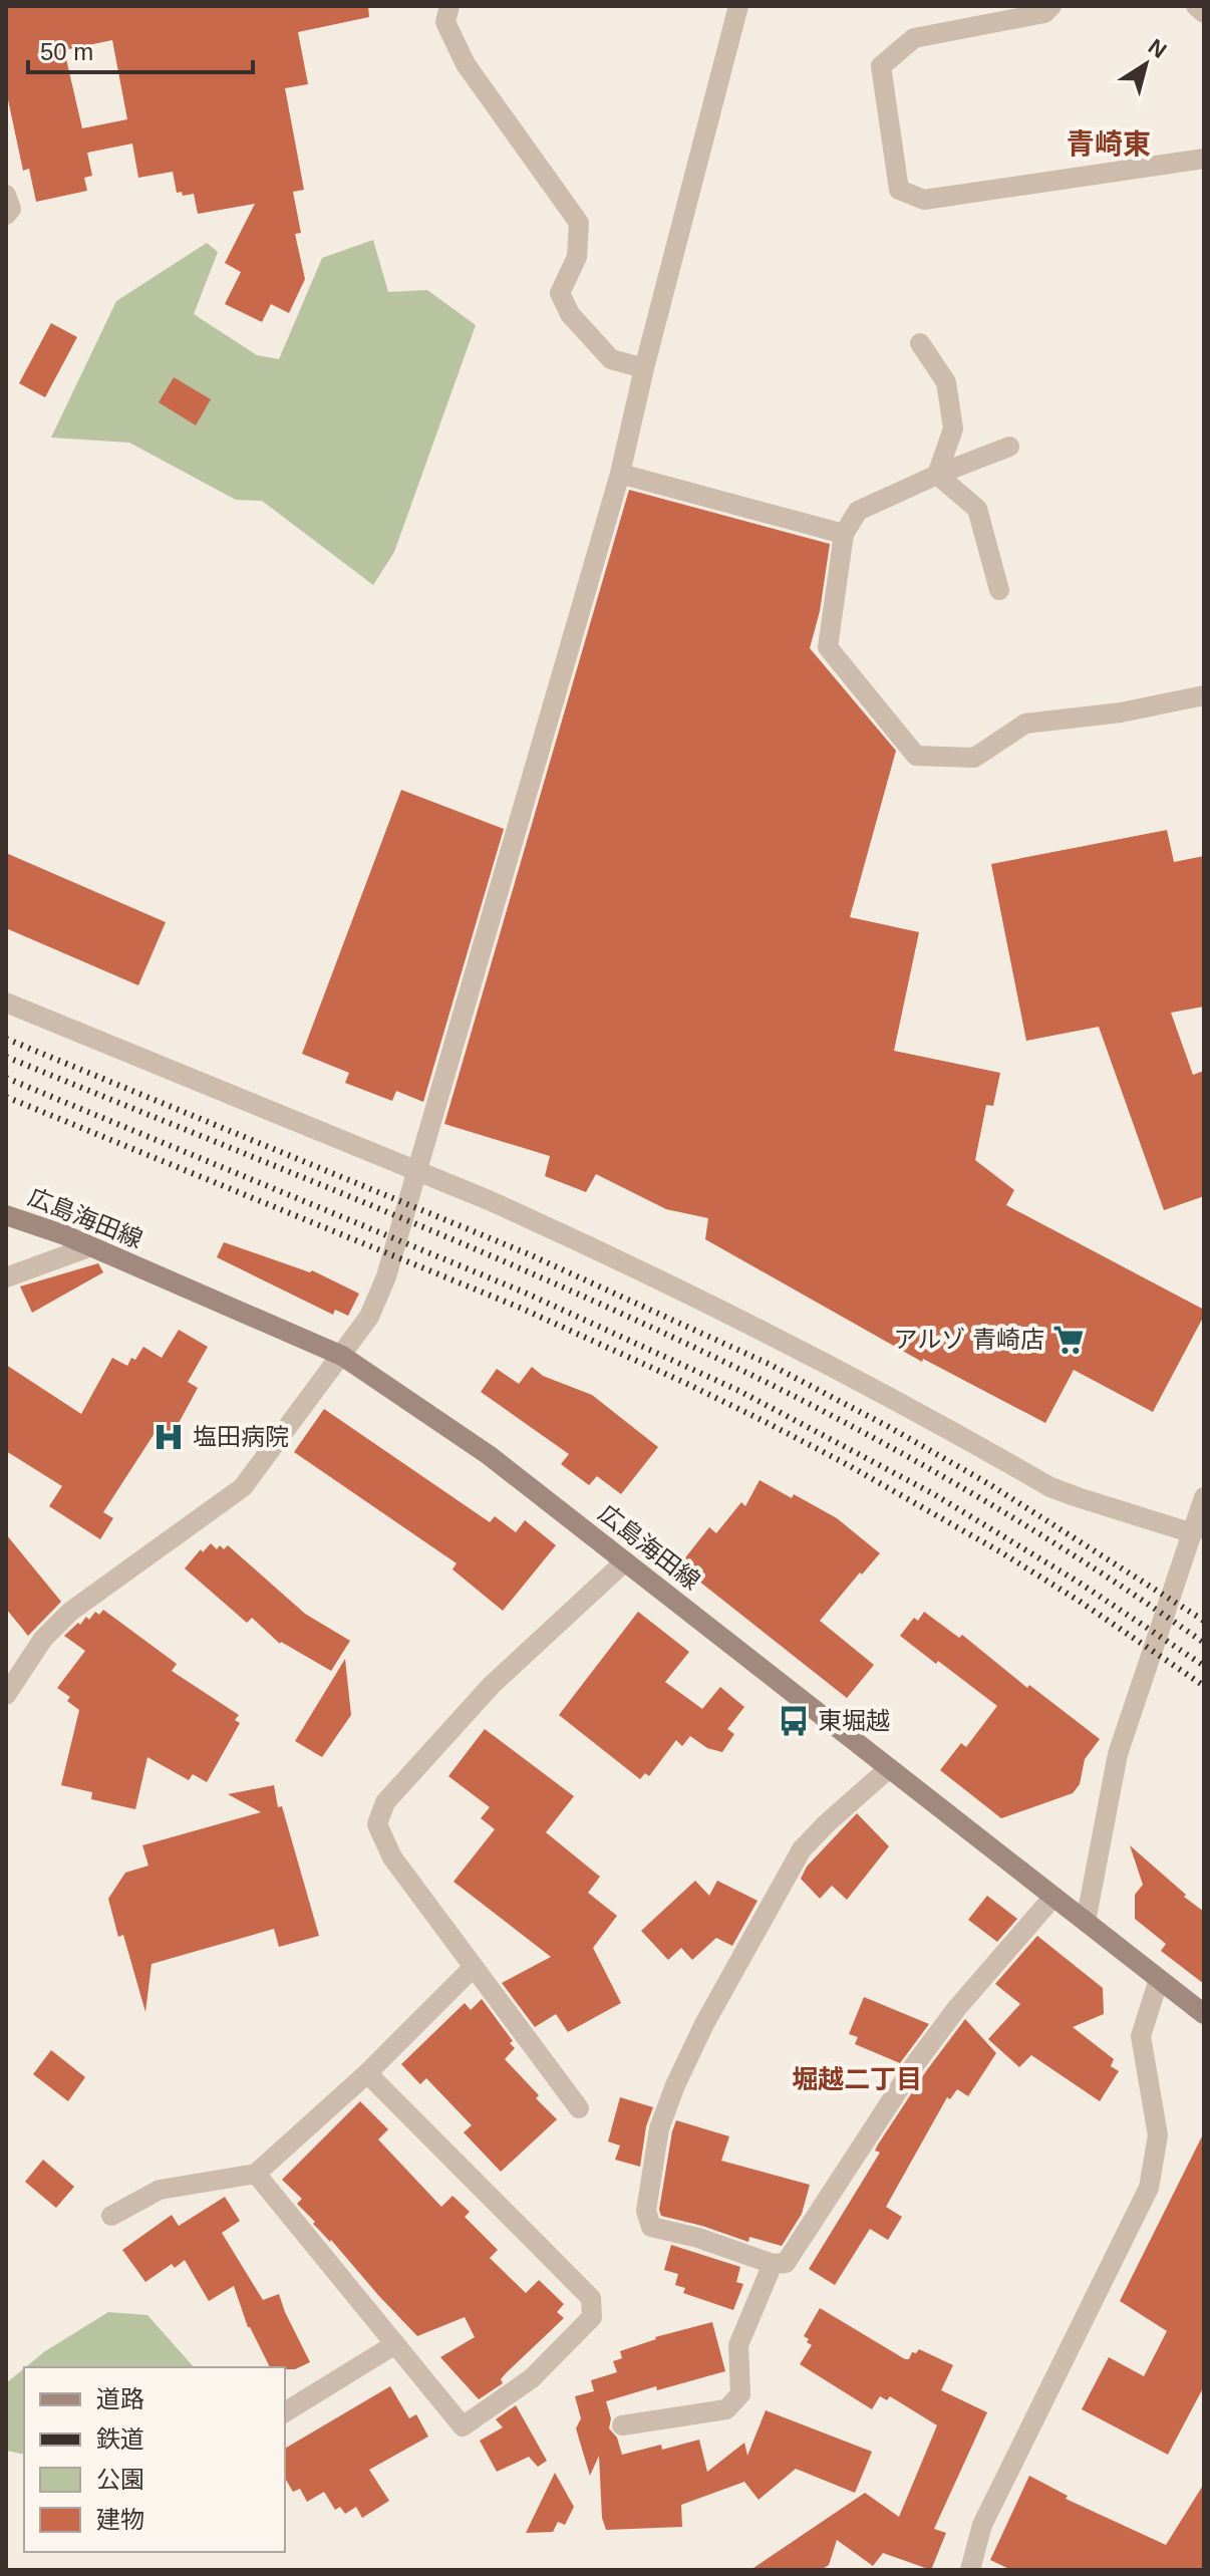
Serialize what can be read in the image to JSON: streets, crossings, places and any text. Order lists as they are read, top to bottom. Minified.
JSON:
{"streets":{"main road":["広島海田線"]},"districts":["青崎東","堀越二丁目"],"places":{"supermarket":["アルゾ 青崎店"],"hospital":["塩田病院"],"bus stop":["東堀越"]},"legend":["道路","鉄道","公園","建物"],"scale_bar":"50 m","north":"top right"}
